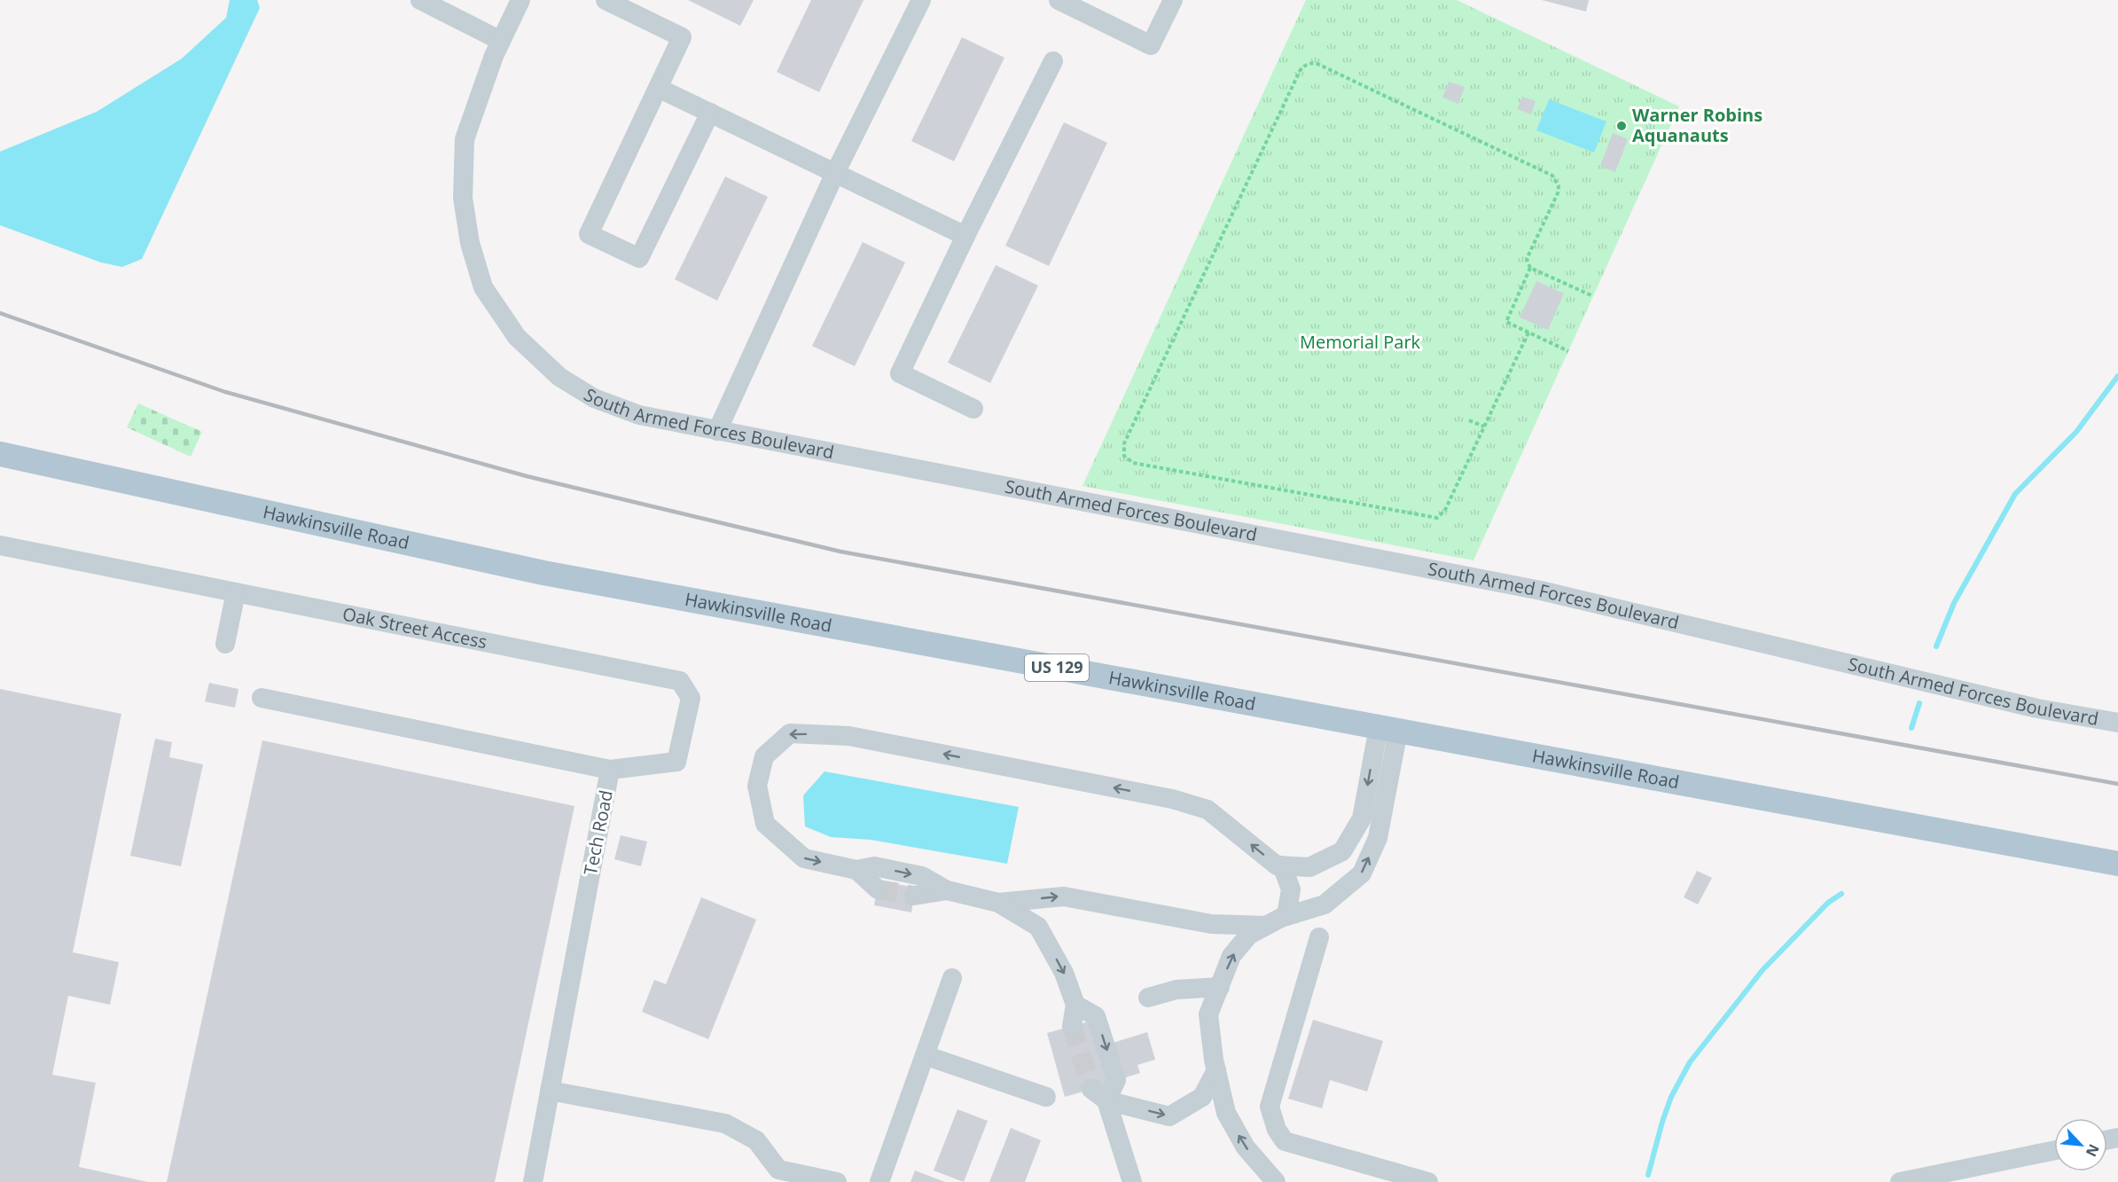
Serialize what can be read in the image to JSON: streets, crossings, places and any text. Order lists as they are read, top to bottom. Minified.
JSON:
{"streets":{"main road":["Hawkinsville Road","US 129"],"street":["South Armed Forces Boulevard","Oak Street Access","Tech Road"]},"crossings":[["Oak Street Access","Tech Road"]],"parks":["Memorial Park"],"places":["Warner Robins Aquanauts"],"north":"bottom right"}
